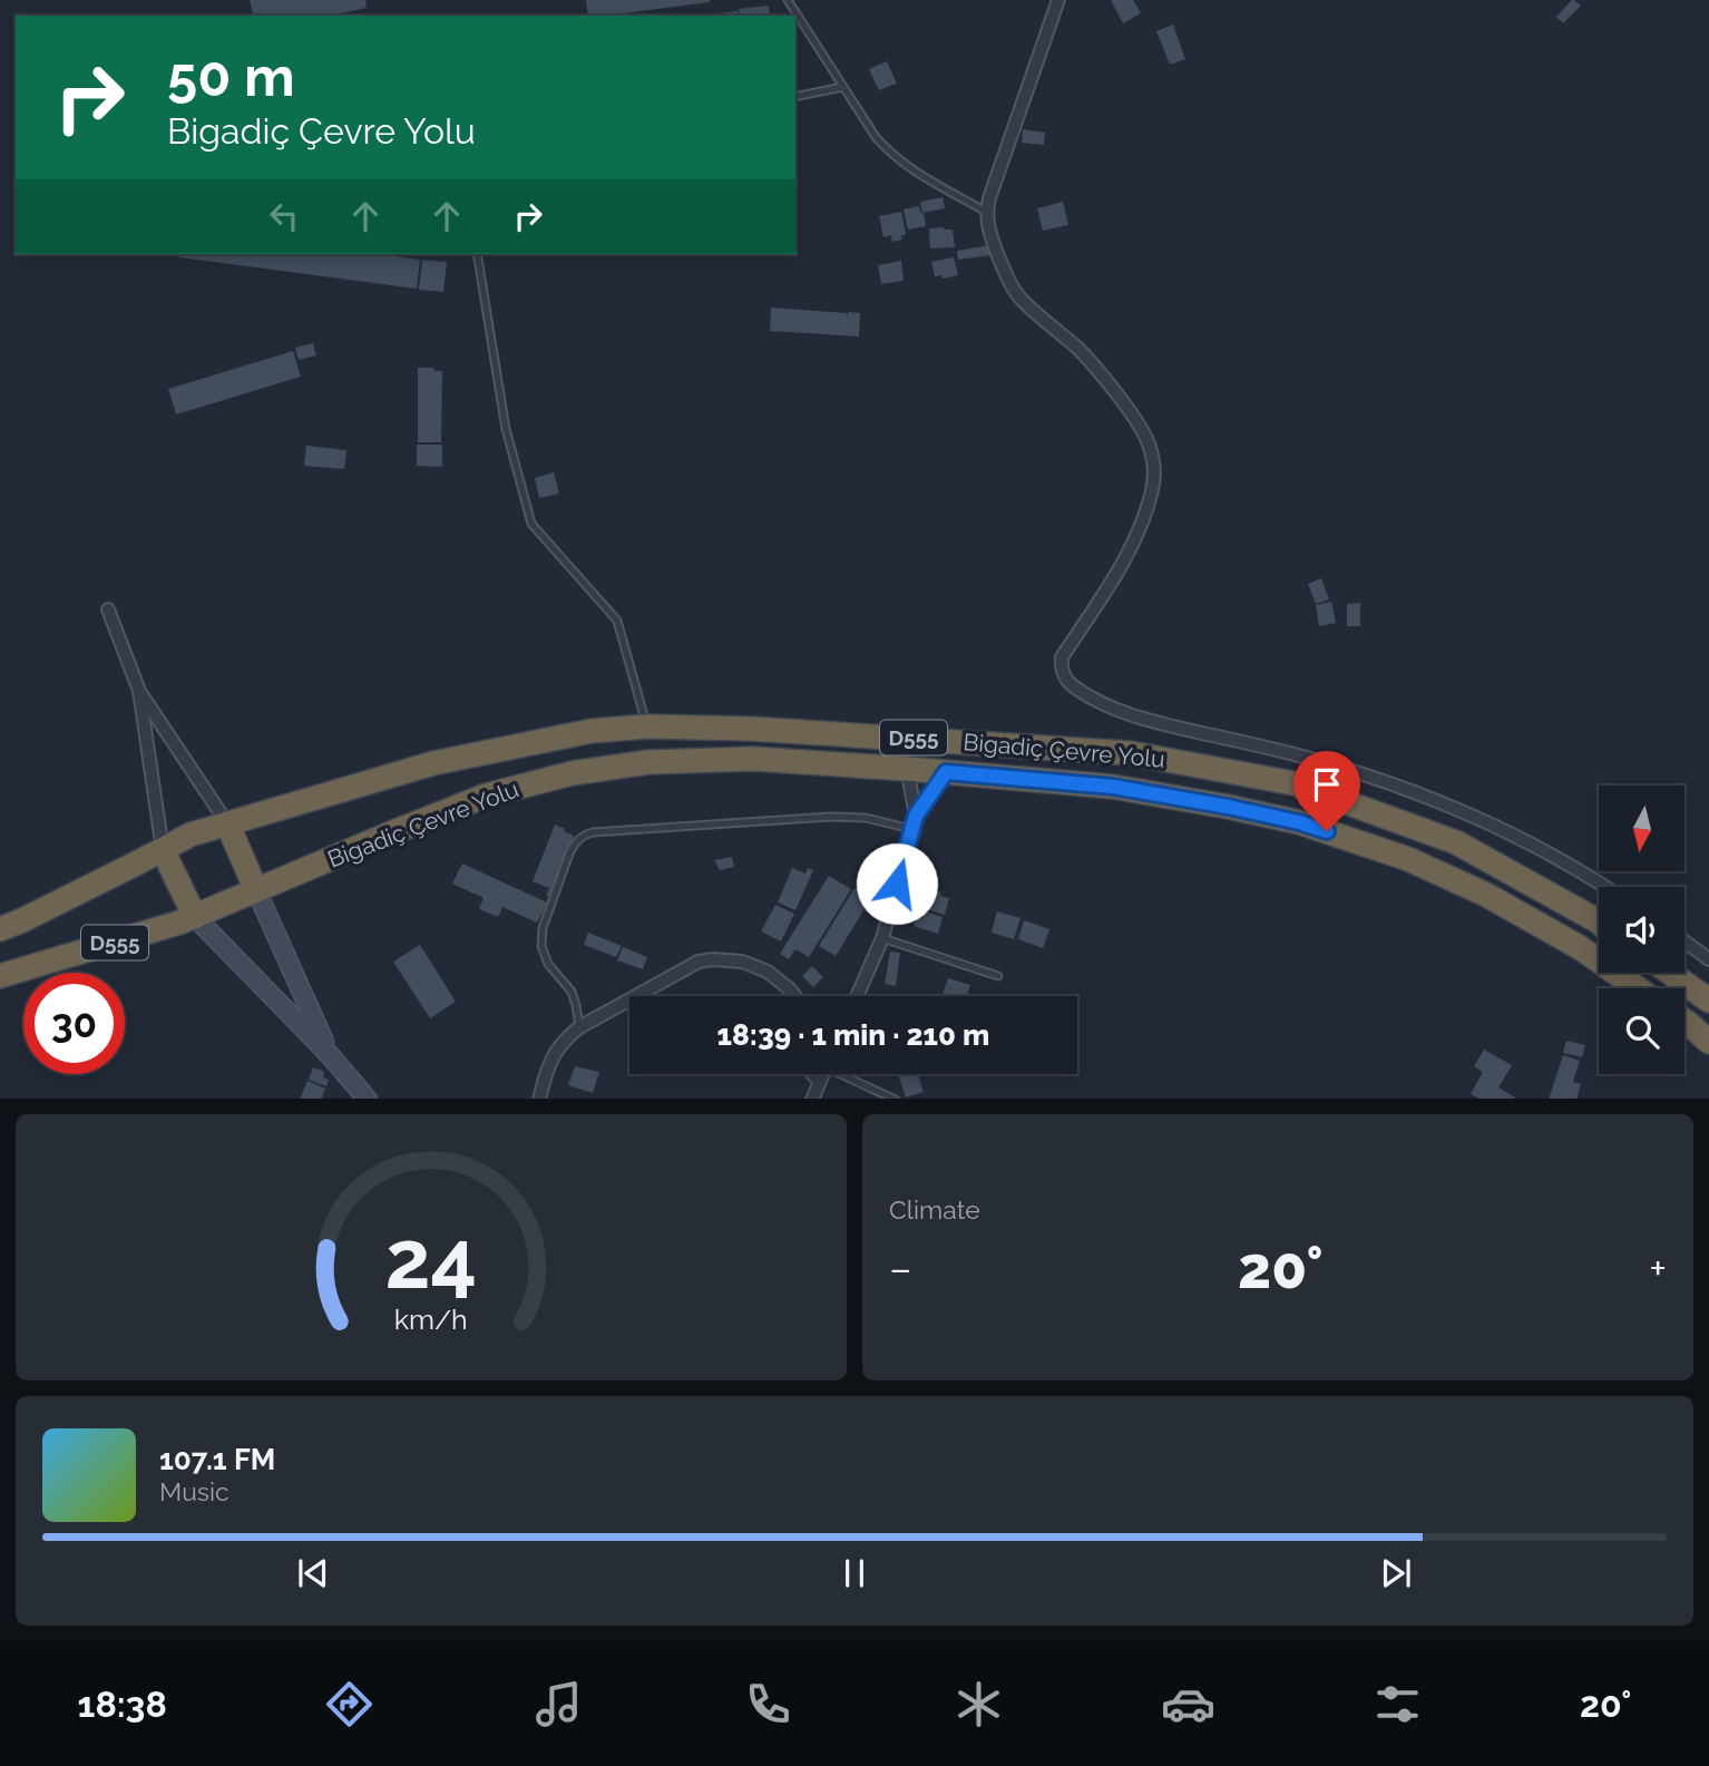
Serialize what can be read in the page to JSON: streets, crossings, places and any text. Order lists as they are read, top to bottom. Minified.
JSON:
{"streets":{"highway":["D555","Bigadiç Çevre Yolu"]},"north":"bottom","page":{"turn":["50 m","Bigadiç Çevre Yolu"],"limit":"30","trip":"18:39 · 1 min · 210 m","tile":"Climate","heat":["−","20°","+"],"song":["107.1 FM","Music"],"tabs":["18:38","20°"],"gauge":["24","km/h"]}}
